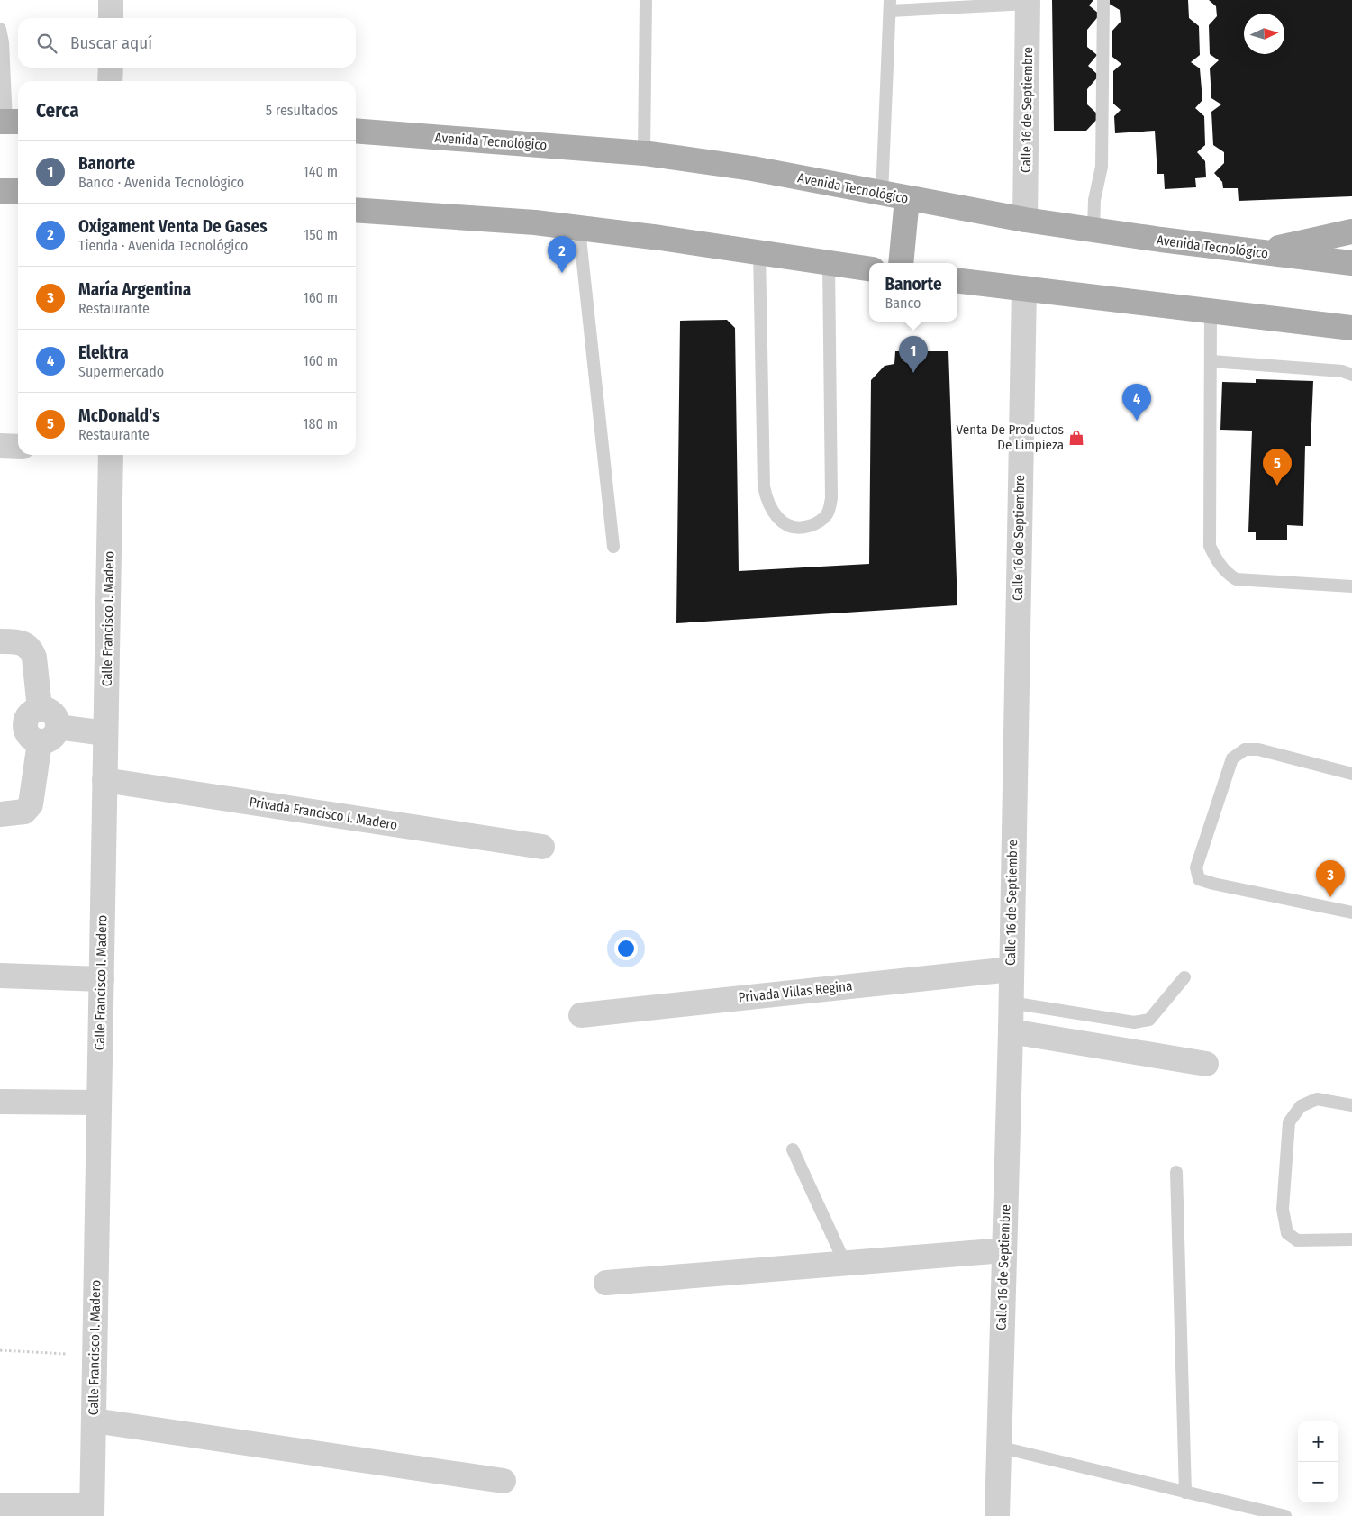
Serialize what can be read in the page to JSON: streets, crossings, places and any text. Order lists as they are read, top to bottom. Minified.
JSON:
{"streets":{"main road":["Avenida Tecnológico"],"street":["Calle 16 de Septiembre","Calle Francisco I. Madero","Privada Francisco I. Madero","Privada Villas Regina"]},"crossings":[["Calle 16 de Septiembre","Avenida Tecnológico"],["Calle 16 de Septiembre","Privada Villas Regina"],["Calle Francisco I. Madero","Privada Francisco I. Madero"]],"places":{"shop":["Venta De Productos De Limpieza"]},"north":"right","page":{"search":"Buscar aquí","heading":["Cerca","5 resultados"],"list":[{"mark":"1","name":"Banorte","note":"Banco · Avenida Tecnológico","value":"140 m"},{"mark":"2","name":"Oxigament Venta De Gases","note":"Tienda · Avenida Tecnológico","value":"150 m"},{"mark":"3","name":"María Argentina","note":"Restaurante","value":"160 m"},{"mark":"4","name":"Elektra","note":"Supermercado","value":"160 m"},{"mark":"5","name":"McDonald's","note":"Restaurante","value":"180 m"}],"pins":["2","1","4","5","3"],"popup":["Banorte","Banco"],"map_buttons":["+","−"]}}
